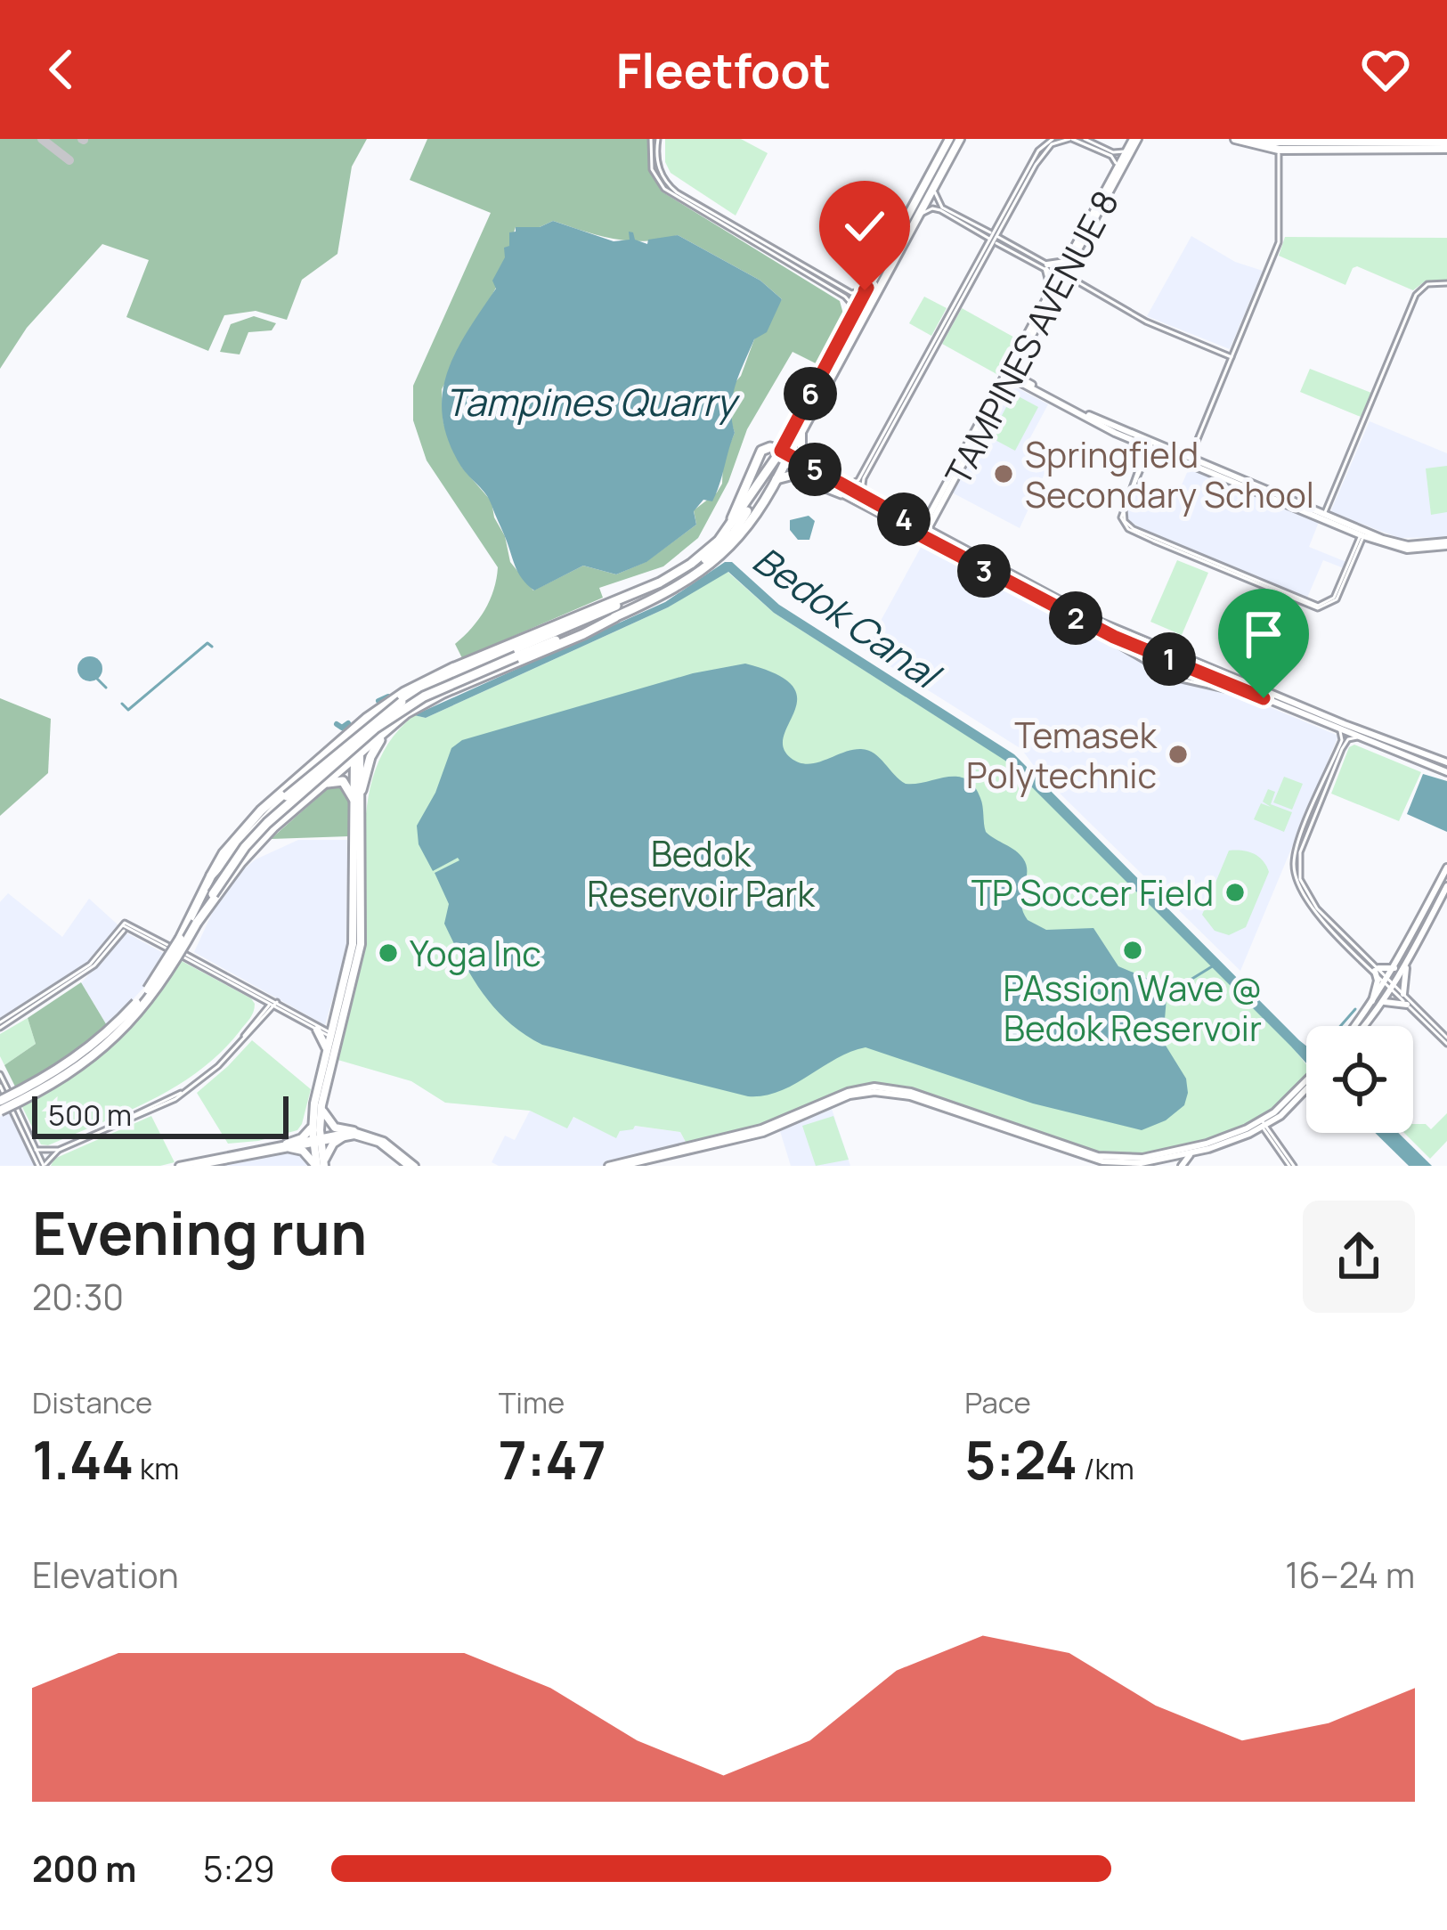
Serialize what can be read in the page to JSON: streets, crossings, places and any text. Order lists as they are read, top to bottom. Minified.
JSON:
{"streets":{"main road":["TAMPINES AVENUE 8"]},"water":["Tampines Quarry","Bedok Canal"],"parks":["Bedok Reservoir Park"],"places":["Springfield Secondary School","Temasek Polytechnic","TP Soccer Field","PAssion Wave @ Bedok Reservoir","Yoga Inc"],"scale_bar":"500 m","page":{"header":"Fleetfoot","pins":["6","5","4","3","2","1"],"scale":"500 m","heading":["Evening run","20:30"],"stats":[["Distance","1.44 km"],["Time","7:47"],["Pace","5:24 /km"]],"chart":["Elevation","16–24 m"],"list":[{"name":"200 m","note":"5:29"}]}}
